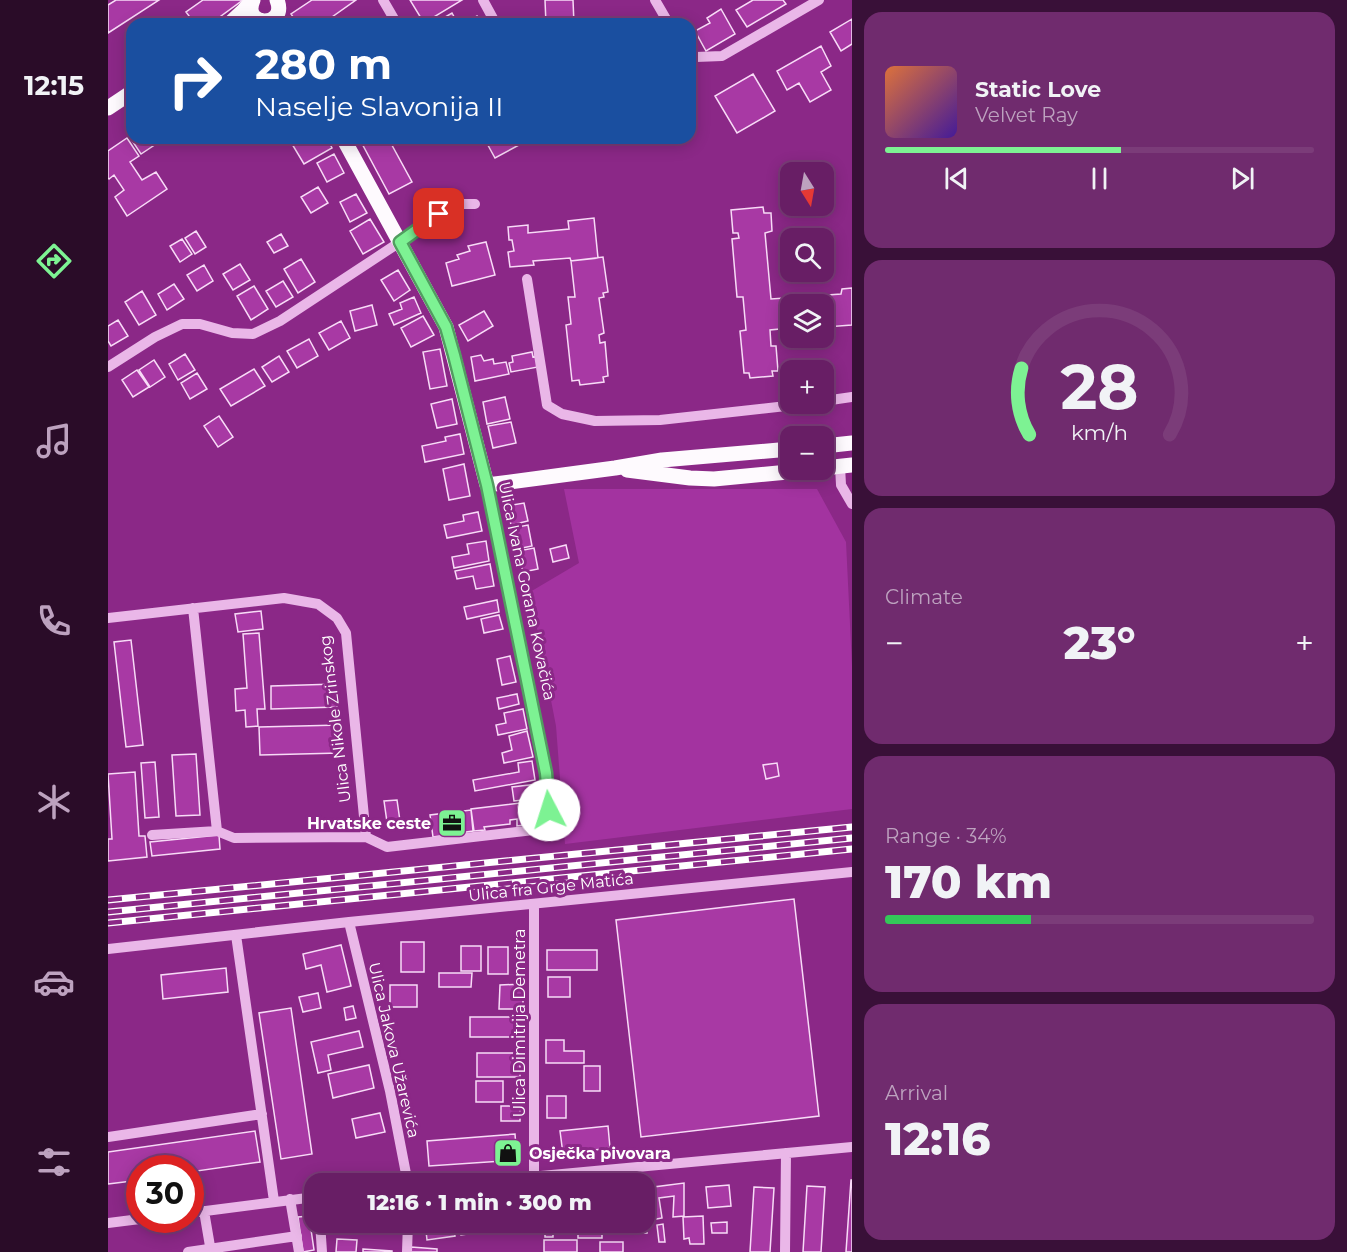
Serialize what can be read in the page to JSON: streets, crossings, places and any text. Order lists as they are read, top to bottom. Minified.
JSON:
{"streets":{"main road":["Ulica Ivana Gorana Kovačića"],"street":["Ulica Nikole Zrinskog","Ulica fra Grge Matića","Ulica Dimitrija Demetra","Ulica Jakova Užarevića"]},"crossings":[["Ulica Ivana Gorana Kovačića","Ulica Nikole Zrinskog"],["Ulica fra Grge Matića","Ulica Dimitrija Demetra"],["Ulica fra Grge Matića","Ulica Jakova Užarevića"]],"places":{"office":["Hrvatske ceste"],"shop":["Osječka pivovara"]},"north":"bottom","page":{"tabs":"12:15","turn":["280 m","Naselje Slavonija II"],"song":["Static Love","Velvet Ray"],"map_buttons":["+","−"],"tile":["Climate",["Range · 34%","170 km"],["Arrival","12:16"]],"heat":["−","23°","+"],"limit":"30","trip":"12:16 · 1 min · 300 m","gauge":["28","km/h"]}}
